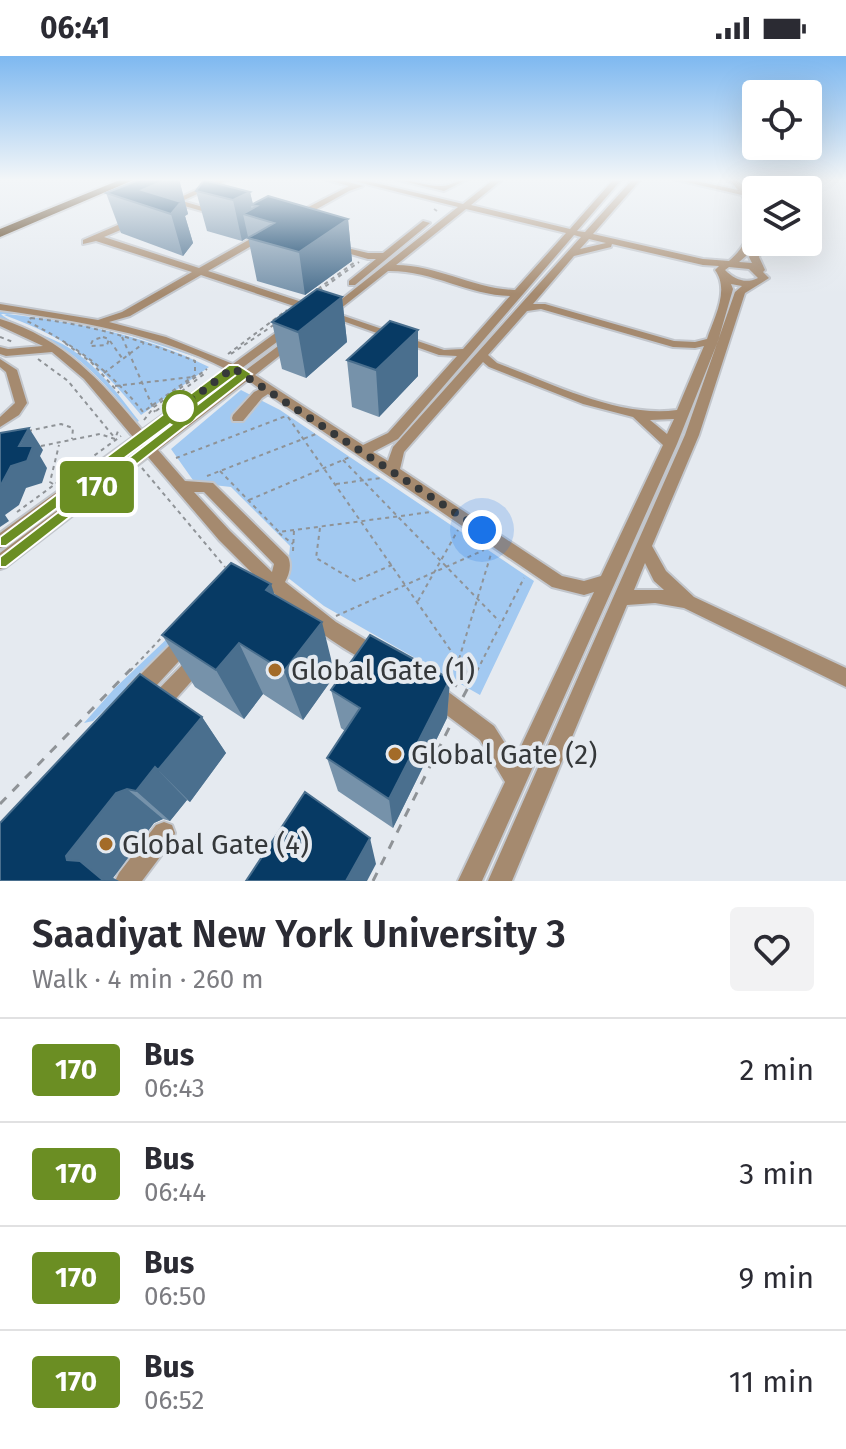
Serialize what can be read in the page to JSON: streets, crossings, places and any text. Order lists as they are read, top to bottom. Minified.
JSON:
{"places":["Global Gate (1)","Global Gate (2)","Global Gate (4)"],"lines":["bus line 170"],"page":{"status":"06:41","on_map":"170","heading":["Saadiyat New York University 3","Walk · 4 min · 260 m"],"list":[{"mark":"170","name":"Bus","note":"06:43","value":"2 min"},{"mark":"170","name":"Bus","note":"06:44","value":"3 min"},{"mark":"170","name":"Bus","note":"06:50","value":"9 min"},{"mark":"170","name":"Bus","note":"06:52","value":"11 min"}]}}
